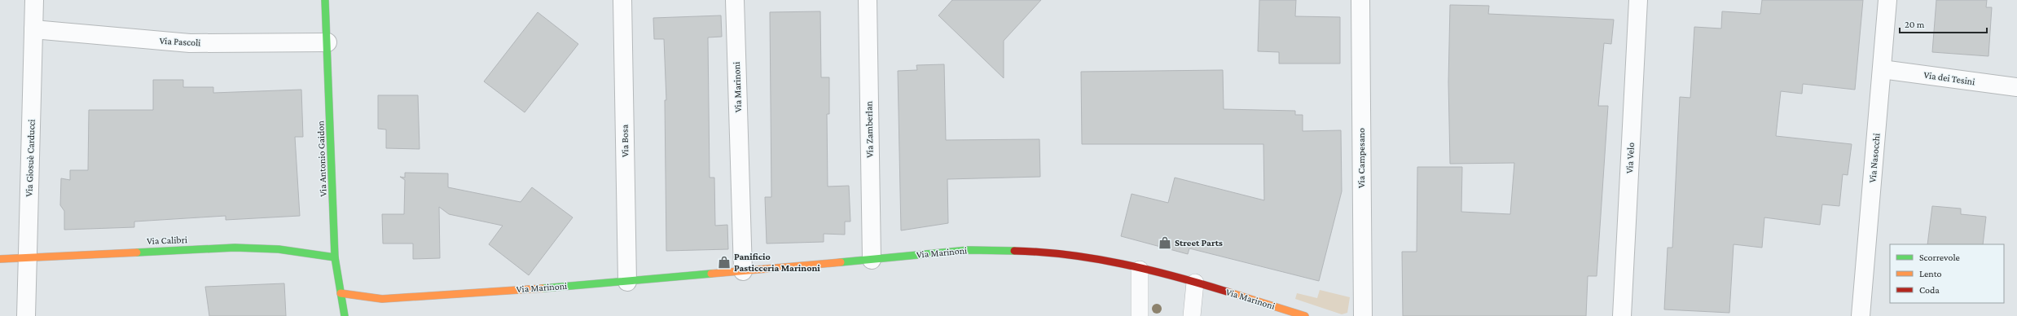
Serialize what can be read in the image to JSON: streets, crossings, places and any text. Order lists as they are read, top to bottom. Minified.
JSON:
{"streets":{"street":["Via Pascoli","Via dei Tesini","Via Marinoni","Via Zamberlan","Via Bosa","Via Giosuè Carducci","Via Campesano","Via Velo","Via Nasocchi","Via Antonio Gaidon","Via Calibri"]},"crossings":[["Via Pascoli","Via Giosuè Carducci"],["Via Pascoli","Via Antonio Gaidon"],["Via dei Tesini","Via Nasocchi"],["Via Marinoni","Via Zamberlan"],["Via Marinoni","Via Bosa"],["Via Marinoni","Via Antonio Gaidon"],["Via Giosuè Carducci","Via Calibri"],["Via Antonio Gaidon","Via Calibri"]],"places":{"shop":["Street Parts","Panificio Pasticceria Marinoni"]},"legend":["Scorrevole","Lento","Coda"],"scale_bar":"20 m"}
